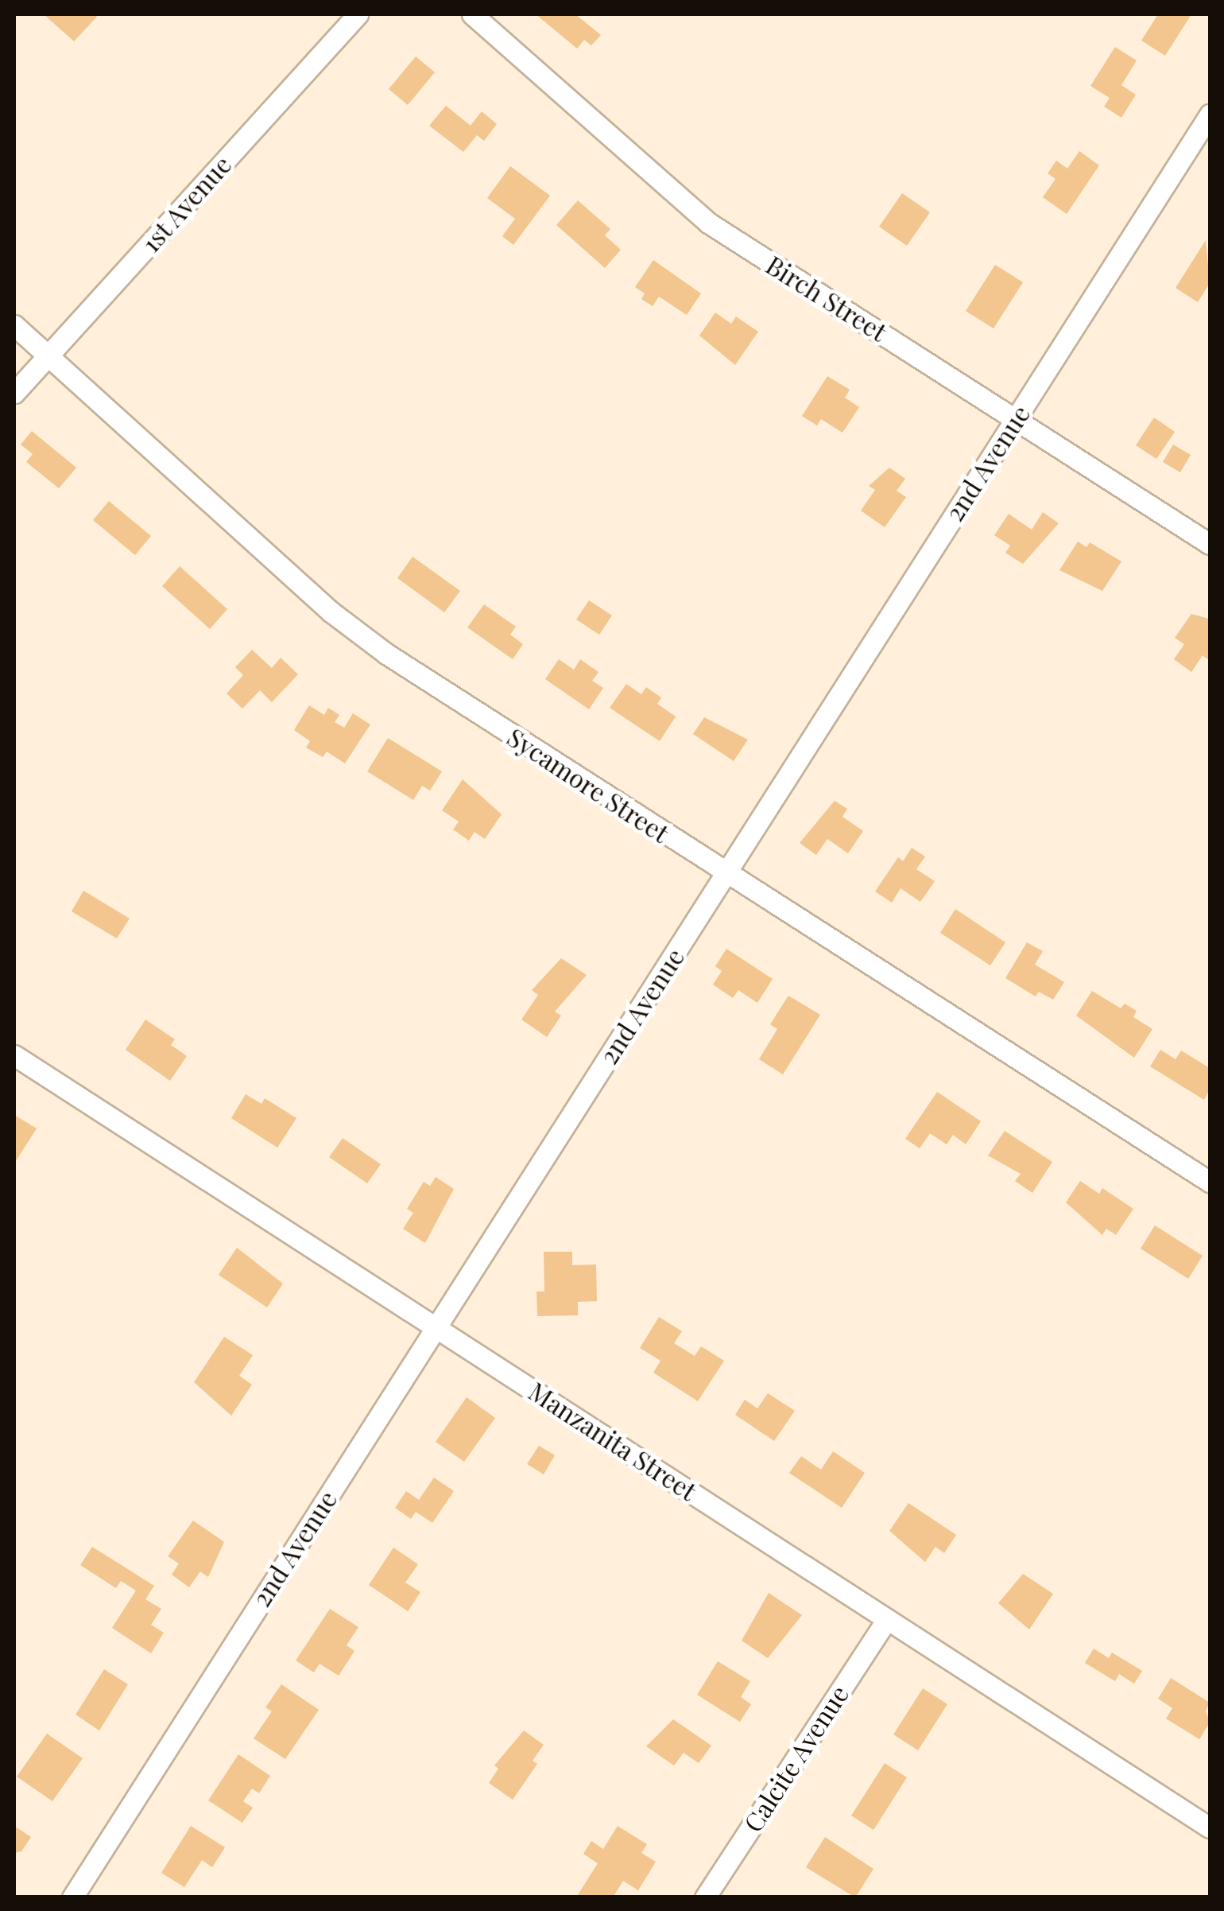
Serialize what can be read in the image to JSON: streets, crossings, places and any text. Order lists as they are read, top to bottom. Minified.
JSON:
{"streets":{"street":["1st Avenue","Birch Street","2nd Avenue","Sycamore Street","Manzanita Street","Calcite Avenue"]},"crossings":[["1st Avenue","Sycamore Street"],["Birch Street","2nd Avenue"],["2nd Avenue","Sycamore Street"],["2nd Avenue","Manzanita Street"],["Manzanita Street","Calcite Avenue"]]}
